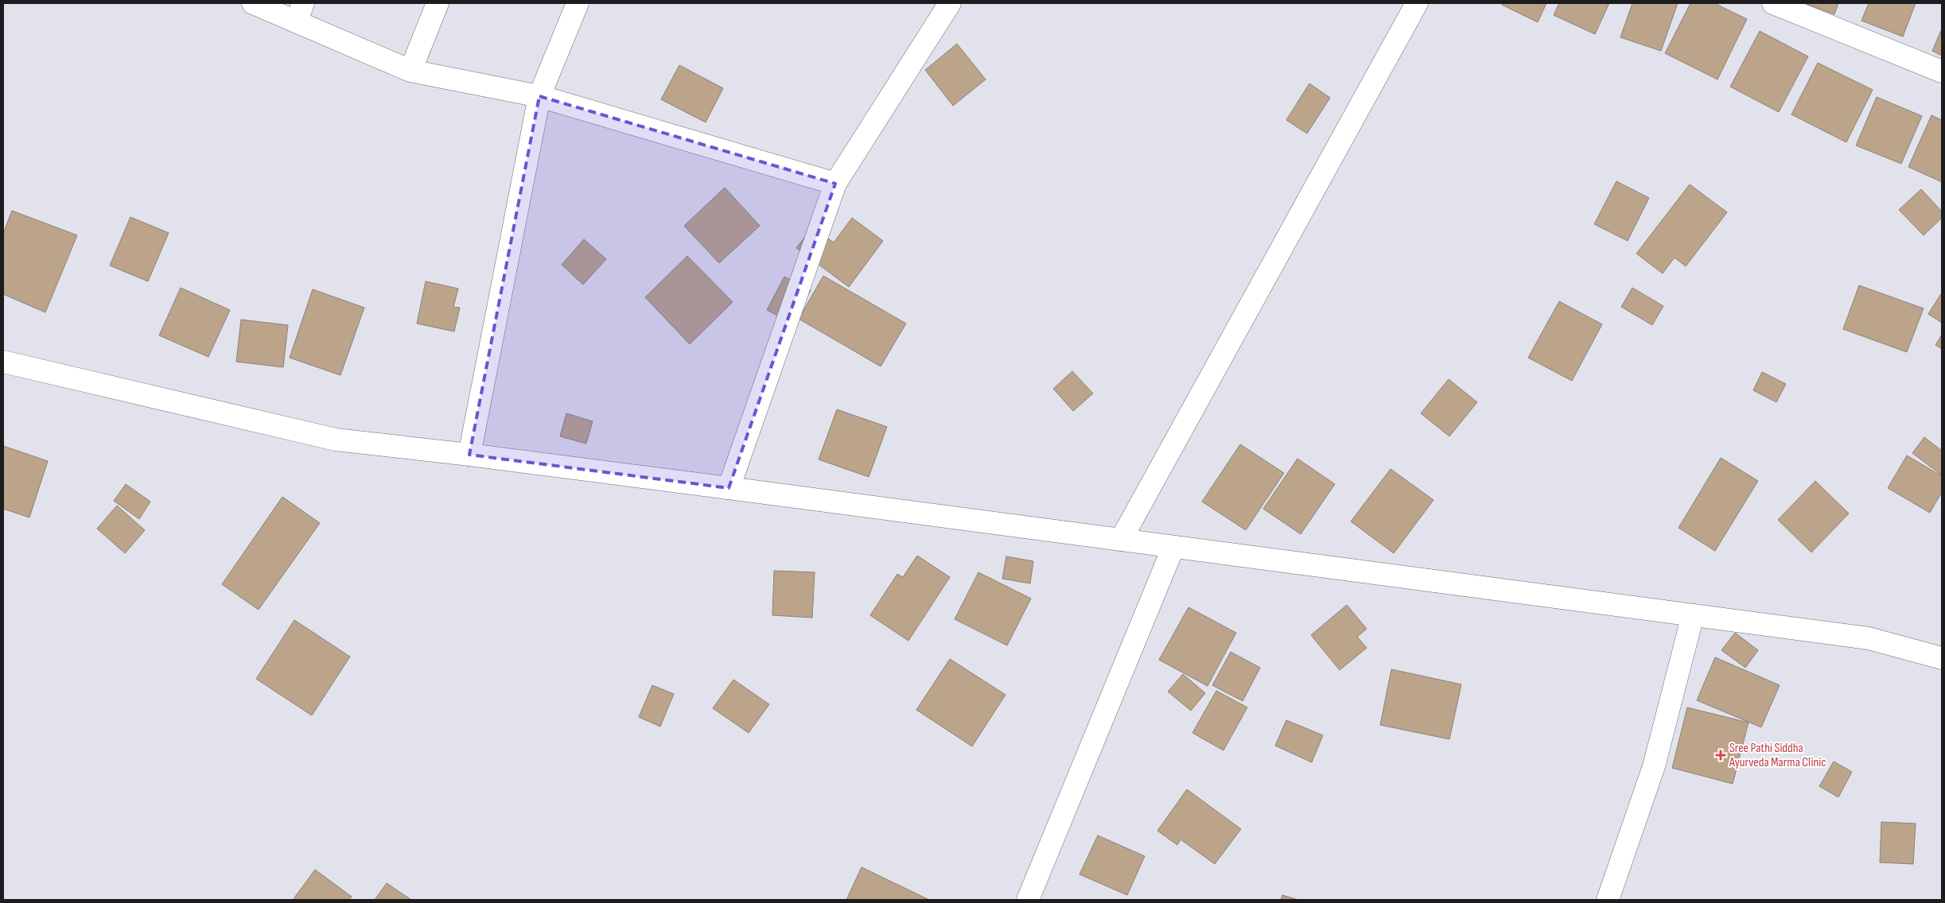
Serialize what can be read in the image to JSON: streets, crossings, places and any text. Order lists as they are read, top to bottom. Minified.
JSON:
{"places":{"health":["Sree Pathi Siddha Ayurveda Marma Clinic"]}}
